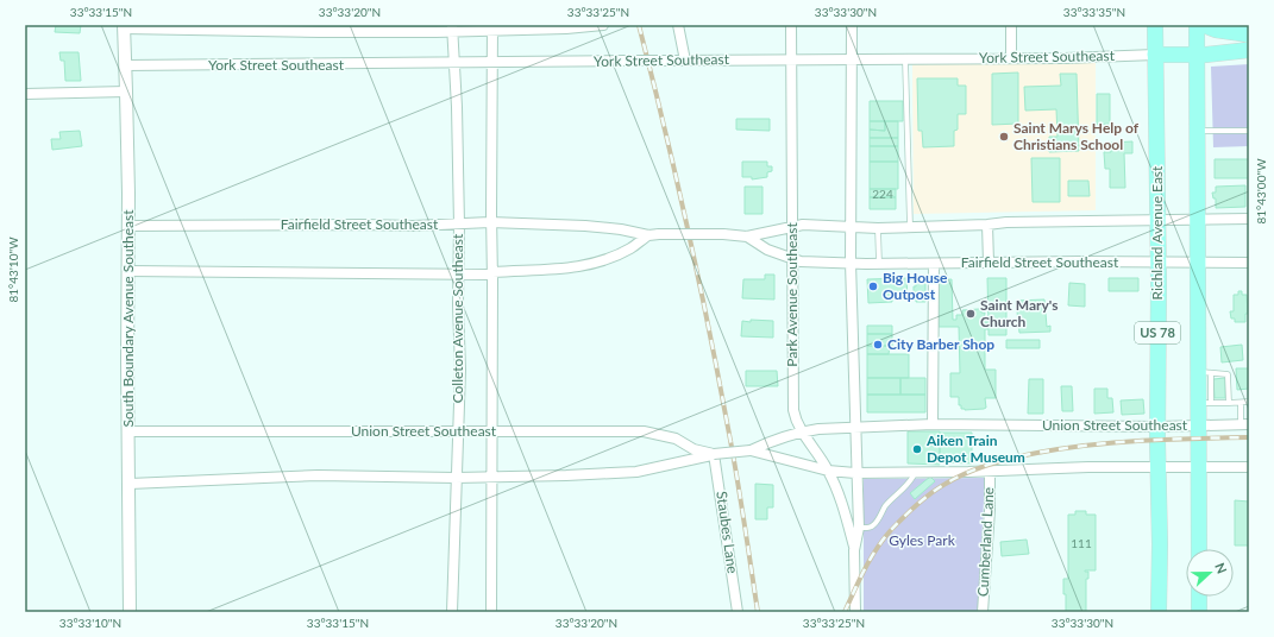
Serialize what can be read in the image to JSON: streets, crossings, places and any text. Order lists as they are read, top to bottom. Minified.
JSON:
{"streets":{"main road":["York Street Southeast","Richland Avenue East","US 78"],"street":["Fairfield Street Southeast","Park Avenue Southeast","South Boundary Avenue Southeast","Colleton Avenue Southeast","Union Street Southeast","Staubes Lane","Cumberland Lane"]},"crossings":[["York Street Southeast","Richland Avenue East"],["York Street Southeast","Park Avenue Southeast"],["York Street Southeast","South Boundary Avenue Southeast"],["York Street Southeast","Colleton Avenue Southeast"],["York Street Southeast","US 78"],["Fairfield Street Southeast","Richland Avenue East"],["Fairfield Street Southeast","Park Avenue Southeast"],["Fairfield Street Southeast","South Boundary Avenue Southeast"],["Fairfield Street Southeast","Colleton Avenue Southeast"],["Fairfield Street Southeast","US 78"],["Richland Avenue East","Union Street Southeast"],["Park Avenue Southeast","Union Street Southeast"],["South Boundary Avenue Southeast","Union Street Southeast"],["Colleton Avenue Southeast","Union Street Southeast"],["US 78","Union Street Southeast"],["Union Street Southeast","Staubes Lane"],["Union Street Southeast","Cumberland Lane"]],"parks":["Gyles Park"],"places":["Saint Marys Help of Christians School","Big House Outpost","Saint Mary's Church","City Barber Shop","Aiken Train Depot Museum"],"house_numbers":["224","111"],"north":"right","coordinates":["33°33'15\"N","33°33'20\"N","33°33'25\"N","33°33'30\"N","33°33'35\"N","81°43'00\"W","81°43'10\"W","33°33'10\"N"]}
